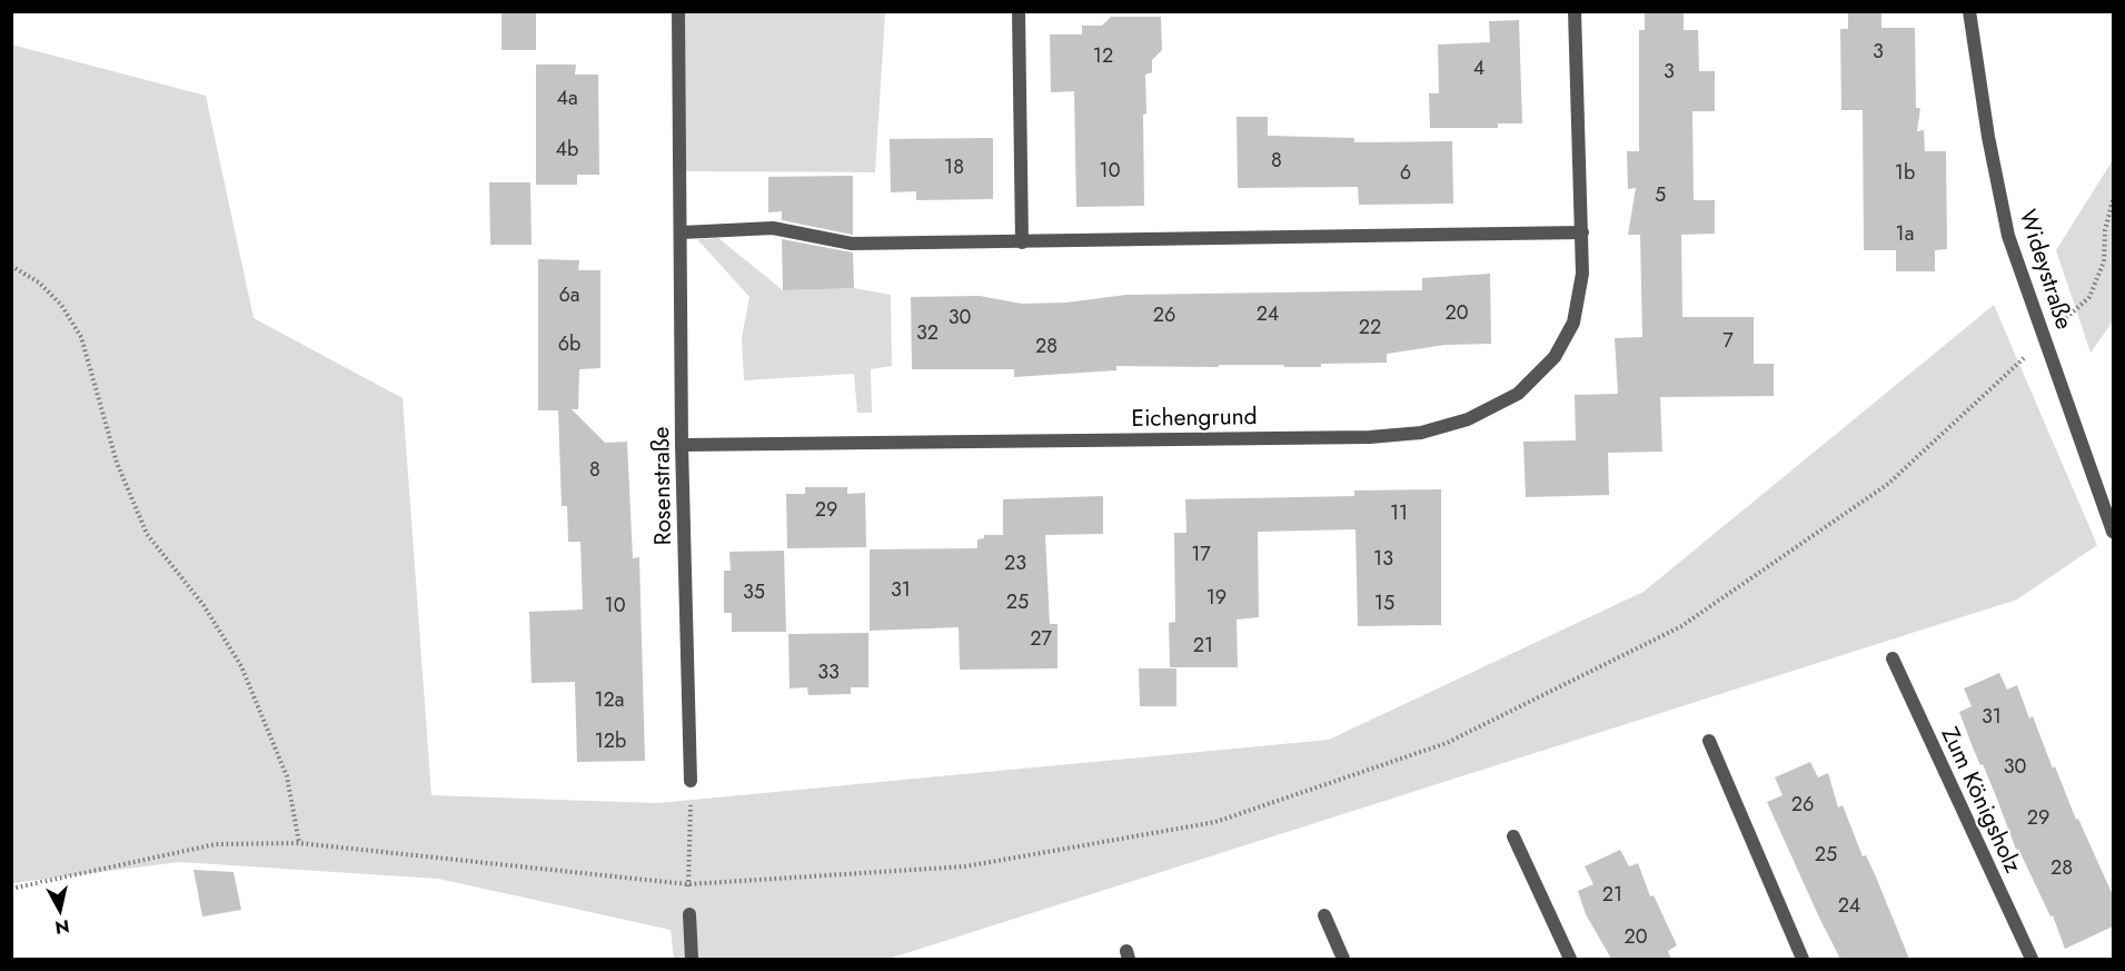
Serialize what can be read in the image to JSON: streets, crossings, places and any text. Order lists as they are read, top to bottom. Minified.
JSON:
{"streets":{"street":["Wideystraße","Eichengrund","Rosenstraße","Zum Königsholz"]},"crossings":[["Eichengrund","Rosenstraße"]],"house_numbers":["3","12","4","3","4a","4b","8","18","10","6","1b","5","1a","6a","20","24","26","30","22","32","7","6b","28","8","29","11","17","13","23","31","35","19","25","15","10","27","21","33","12a","31","12b","30","26","29","25","28","21","24","20"],"north":"bottom"}
